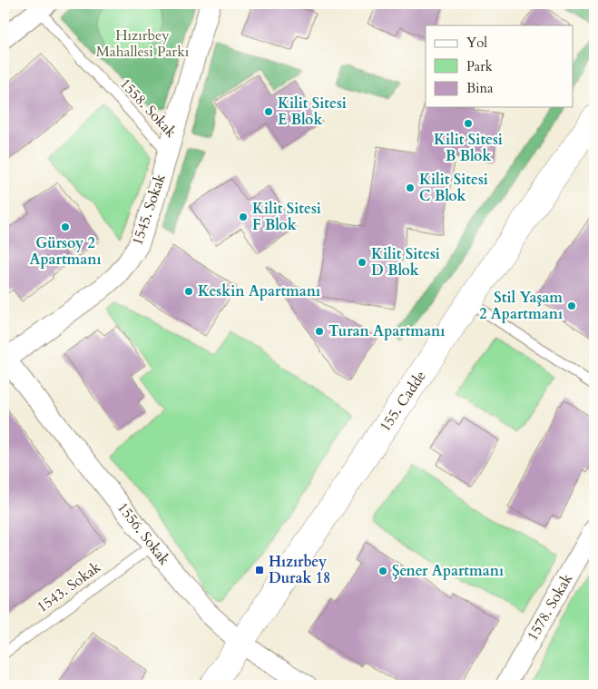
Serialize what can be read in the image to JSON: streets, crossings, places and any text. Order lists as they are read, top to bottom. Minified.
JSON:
{"streets":{"street":["1545. Sokak","155. Cadde","1556. Sokak","1578. Sokak"],"lane":["1558. Sokak","1543. Sokak"]},"crossings":[["1558. Sokak","1545. Sokak"],["1545. Sokak","1556. Sokak"],["155. Cadde","1556. Sokak"],["1556. Sokak","1543. Sokak"]],"parks":["Hızırbey Mahallesi Parkı"],"places":{"other":["Kilit Sitesi E Blok","Kilit Sitesi B Blok","Kilit Sitesi C Blok","Kilit Sitesi F Blok","Gürsoy 2 Apartmanı","Kilit Sitesi D Blok","Keskin Apartmanı","Stil Yaşam 2 Apartmanı","Turan Apartmanı","Şener Apartmanı"],"transit":["Hızırbey Durak 18"]},"legend":["Yol","Park","Bina"]}
